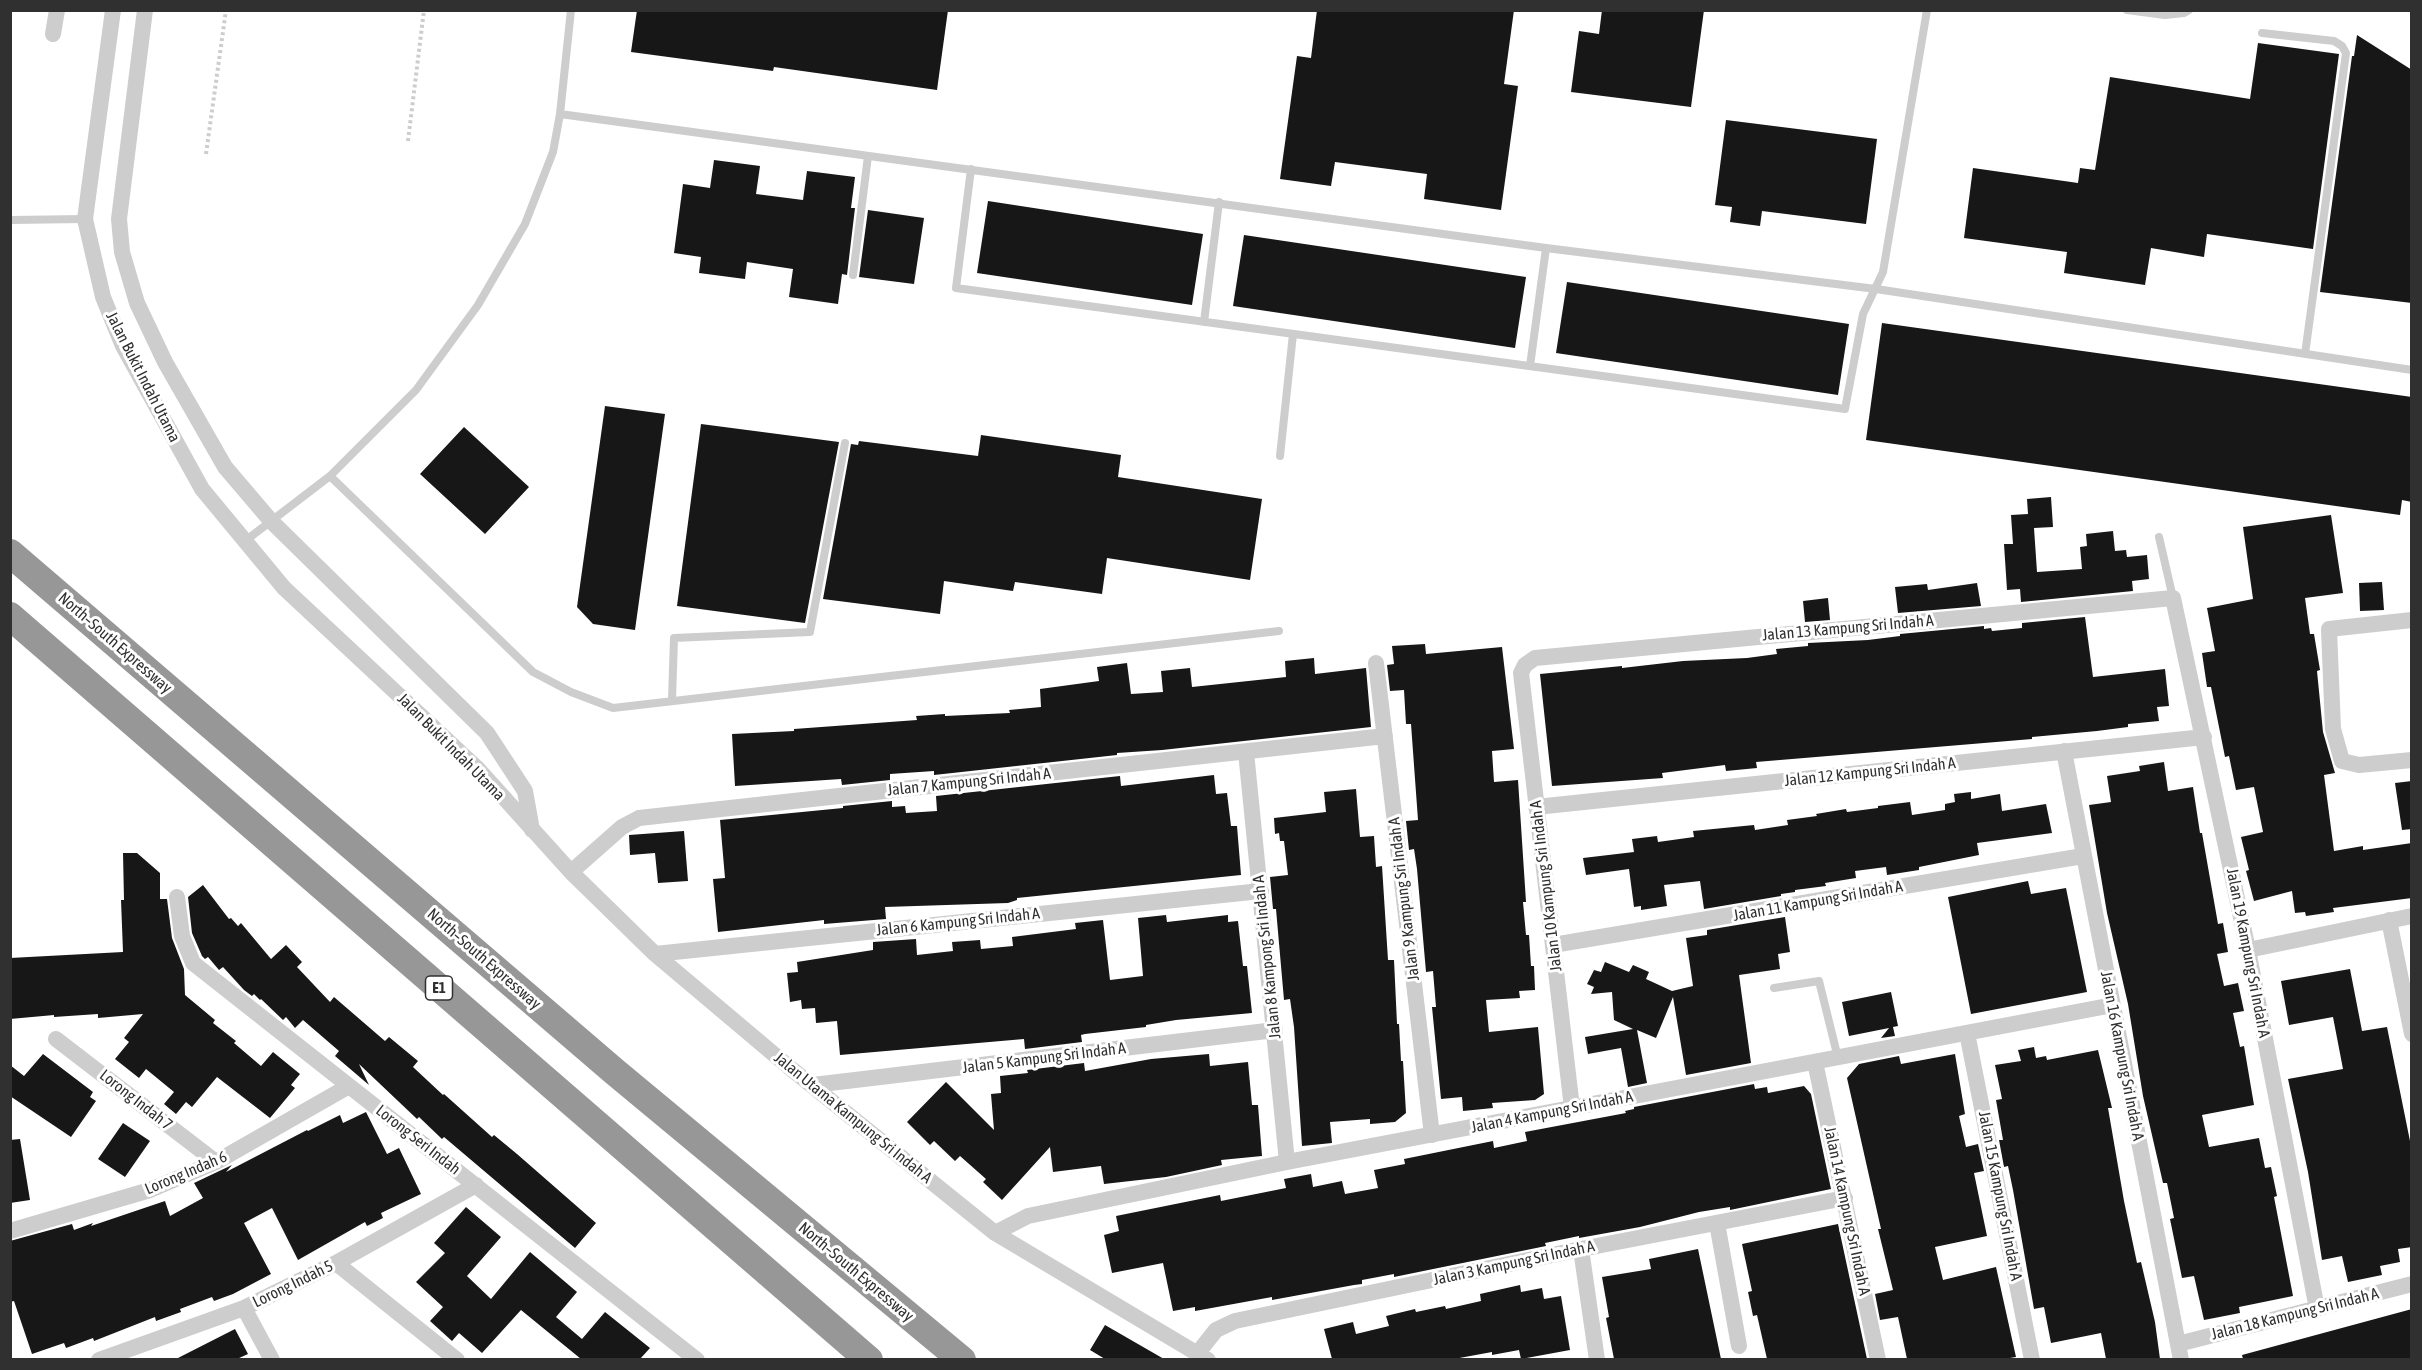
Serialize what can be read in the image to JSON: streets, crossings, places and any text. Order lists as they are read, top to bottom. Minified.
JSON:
{"streets":{"highway":["North–South Expressway","E1"],"street":["Jalan Bukit Indah Utama","Jalan 13 Kampung Sri Indah A","Jalan 12 Kampung Sri Indah A","Jalan 7 Kampung Sri Indah A","Jalan 10 Kampung Sri Indah A","Jalan 9 Kampung Sri Indah A","Jalan 11 Kampung Sri Indah A","Jalan 6 Kampung Sri Indah A","Jalan 19 Kampung Sri Indah A","Jalan 8 Kampong Sri Indah A","Jalan 16 Kampung Sri Indah A","Jalan 5 Kampung Sri Indah A","Lorong Indah 7","Jalan 4 Kampung Sri Indah A","Jalan Utama Kampung Sri Indah A","Lorong Seri Indah","Lorong Indah 6","Jalan 15 Kampung Sri Indah A","Jalan 14 Kampung Sri Indah A","Jalan 3 Kampung Sri Indah A","Lorong Indah 5","Jalan 18 Kampung Sri Indah A"]},"crossings":[["Jalan Bukit Indah Utama","Jalan Utama Kampung Sri Indah A"],["Jalan 13 Kampung Sri Indah A","Jalan 10 Kampung Sri Indah A"],["Jalan 13 Kampung Sri Indah A","Jalan 19 Kampung Sri Indah A"],["Jalan 12 Kampung Sri Indah A","Jalan 10 Kampung Sri Indah A"],["Jalan 12 Kampung Sri Indah A","Jalan 19 Kampung Sri Indah A"],["Jalan 12 Kampung Sri Indah A","Jalan 16 Kampung Sri Indah A"],["Jalan 7 Kampung Sri Indah A","Jalan 9 Kampung Sri Indah A"],["Jalan 7 Kampung Sri Indah A","Jalan 8 Kampong Sri Indah A"],["Jalan 7 Kampung Sri Indah A","Jalan Utama Kampung Sri Indah A"],["Jalan 10 Kampung Sri Indah A","Jalan 11 Kampung Sri Indah A"],["Jalan 10 Kampung Sri Indah A","Jalan 4 Kampung Sri Indah A"],["Jalan 9 Kampung Sri Indah A","Jalan 4 Kampung Sri Indah A"],["Jalan 11 Kampung Sri Indah A","Jalan 16 Kampung Sri Indah A"],["Jalan 6 Kampung Sri Indah A","Jalan 8 Kampong Sri Indah A"],["Jalan 6 Kampung Sri Indah A","Jalan Utama Kampung Sri Indah A"],["Jalan 19 Kampung Sri Indah A","Jalan 18 Kampung Sri Indah A"],["Jalan 8 Kampong Sri Indah A","Jalan 5 Kampung Sri Indah A"],["Jalan 8 Kampong Sri Indah A","Jalan 4 Kampung Sri Indah A"],["Jalan 16 Kampung Sri Indah A","Jalan 4 Kampung Sri Indah A"],["Jalan 16 Kampung Sri Indah A","Jalan 18 Kampung Sri Indah A"],["Jalan 5 Kampung Sri Indah A","Jalan Utama Kampung Sri Indah A"],["Lorong Indah 7","Lorong Indah 6"],["Jalan 4 Kampung Sri Indah A","Jalan Utama Kampung Sri Indah A"],["Jalan 4 Kampung Sri Indah A","Jalan 15 Kampung Sri Indah A"],["Jalan 4 Kampung Sri Indah A","Jalan 14 Kampung Sri Indah A"],["Jalan Utama Kampung Sri Indah A","Jalan 3 Kampung Sri Indah A"],["Lorong Seri Indah","Lorong Indah 6"],["Lorong Seri Indah","Lorong Indah 5"],["Jalan 14 Kampung Sri Indah A","Jalan 3 Kampung Sri Indah A"]]}
